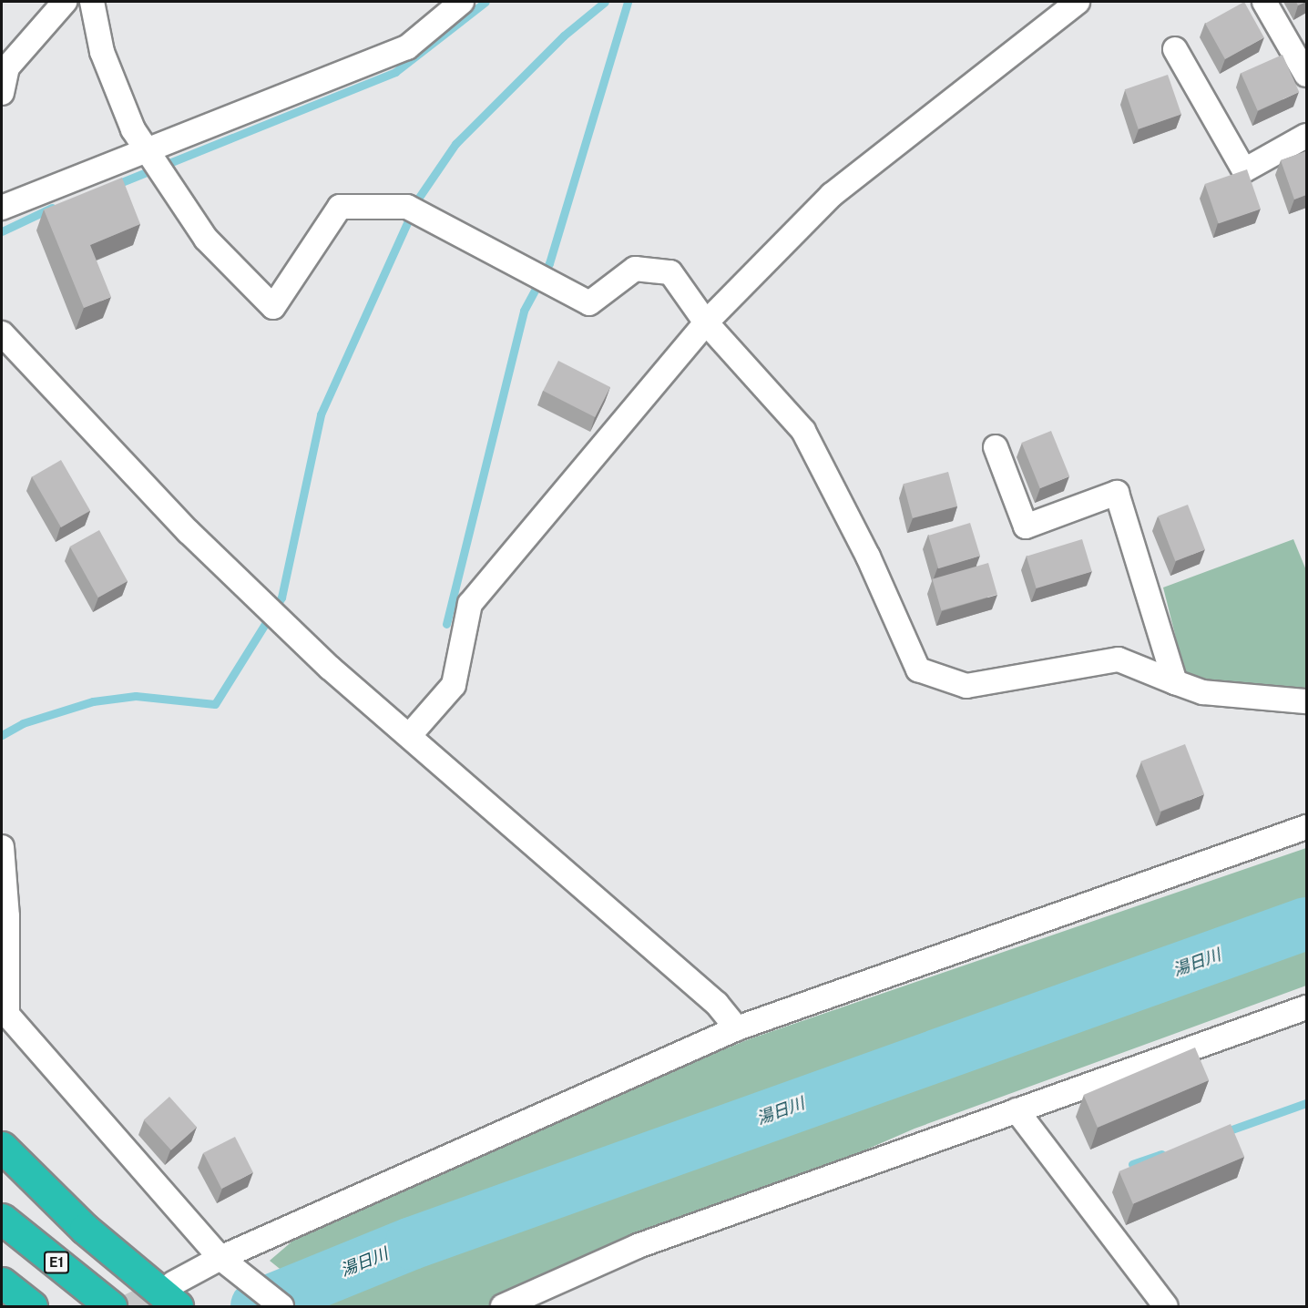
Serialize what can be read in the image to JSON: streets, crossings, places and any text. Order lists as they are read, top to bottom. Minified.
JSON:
{"streets":{"highway":["E1"]},"water":["湯日川"]}
